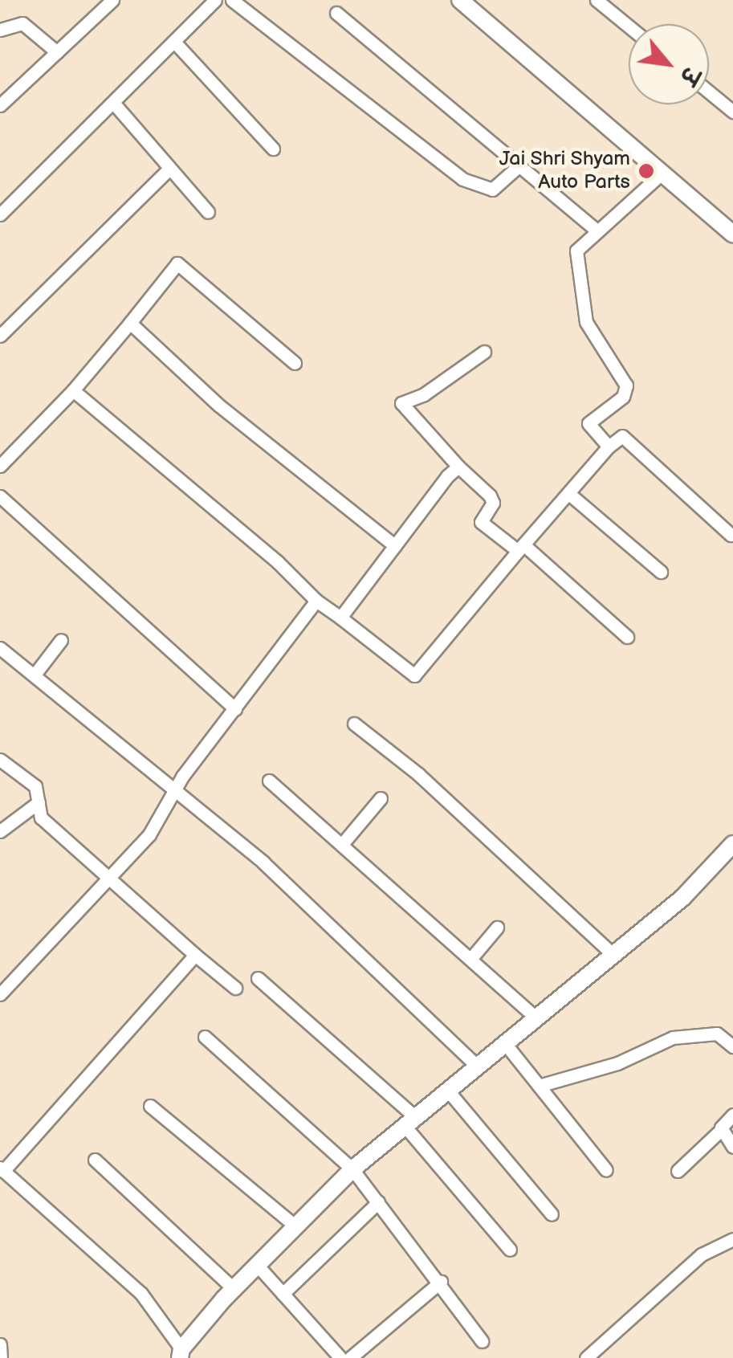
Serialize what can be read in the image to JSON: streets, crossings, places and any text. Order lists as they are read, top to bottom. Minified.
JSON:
{"places":["Jai Shri Shyam Auto Parts"],"north":"bottom right"}
